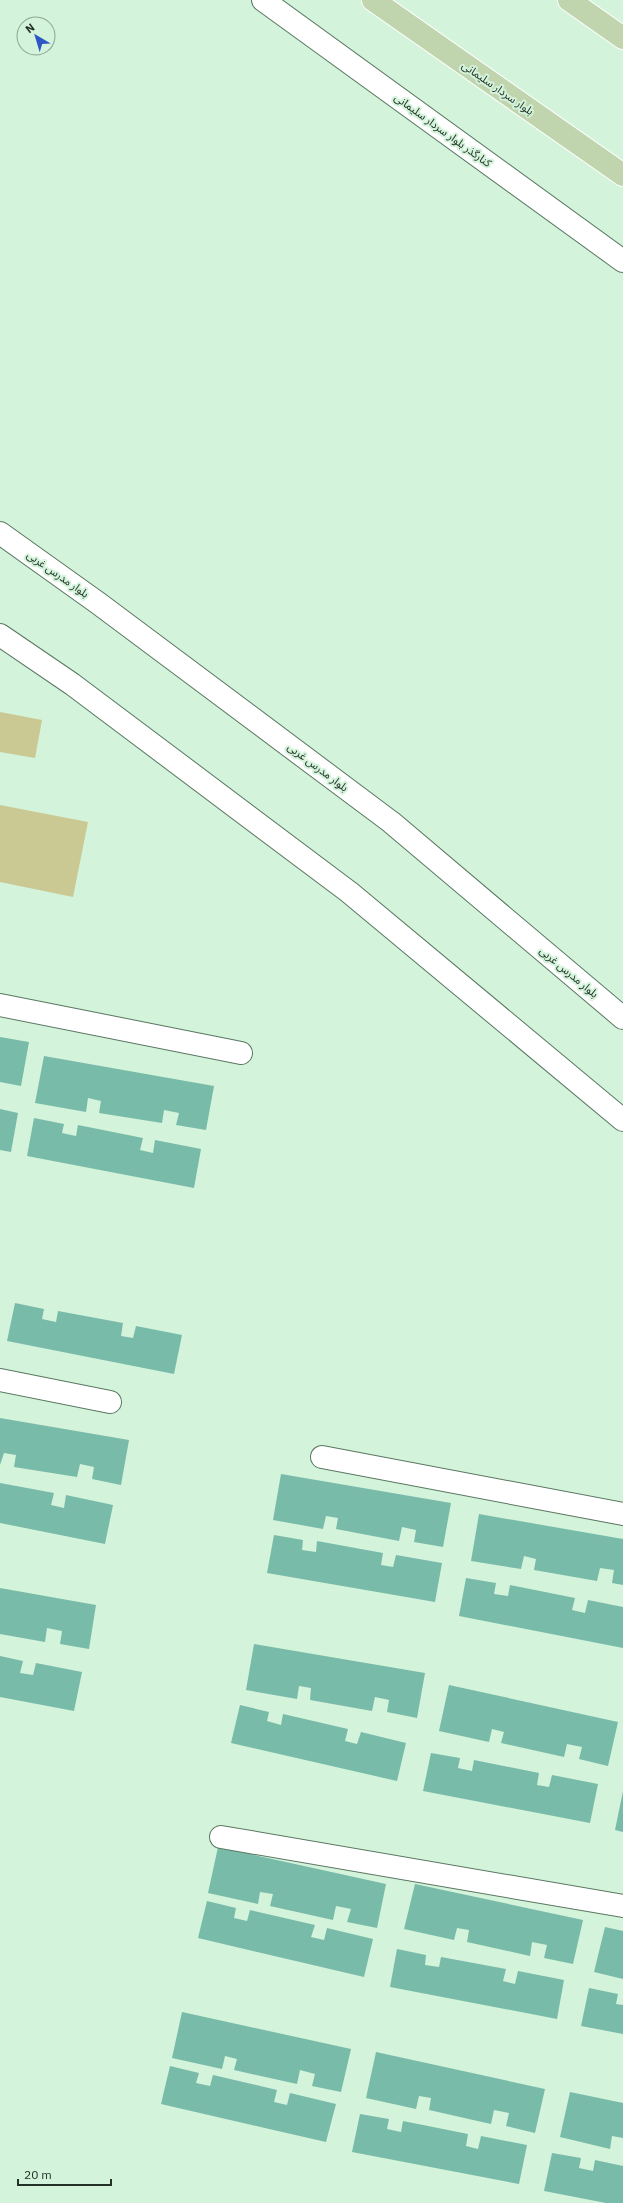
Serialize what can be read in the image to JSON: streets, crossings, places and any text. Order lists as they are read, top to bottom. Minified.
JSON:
{"streets":{"main road":["بلوار سردار سلیمانی"],"street":["کنارگذر بلوار سردار سلیمانی","بلوار مدرس غربی"]},"scale_bar":"20 m","north":"top left"}
